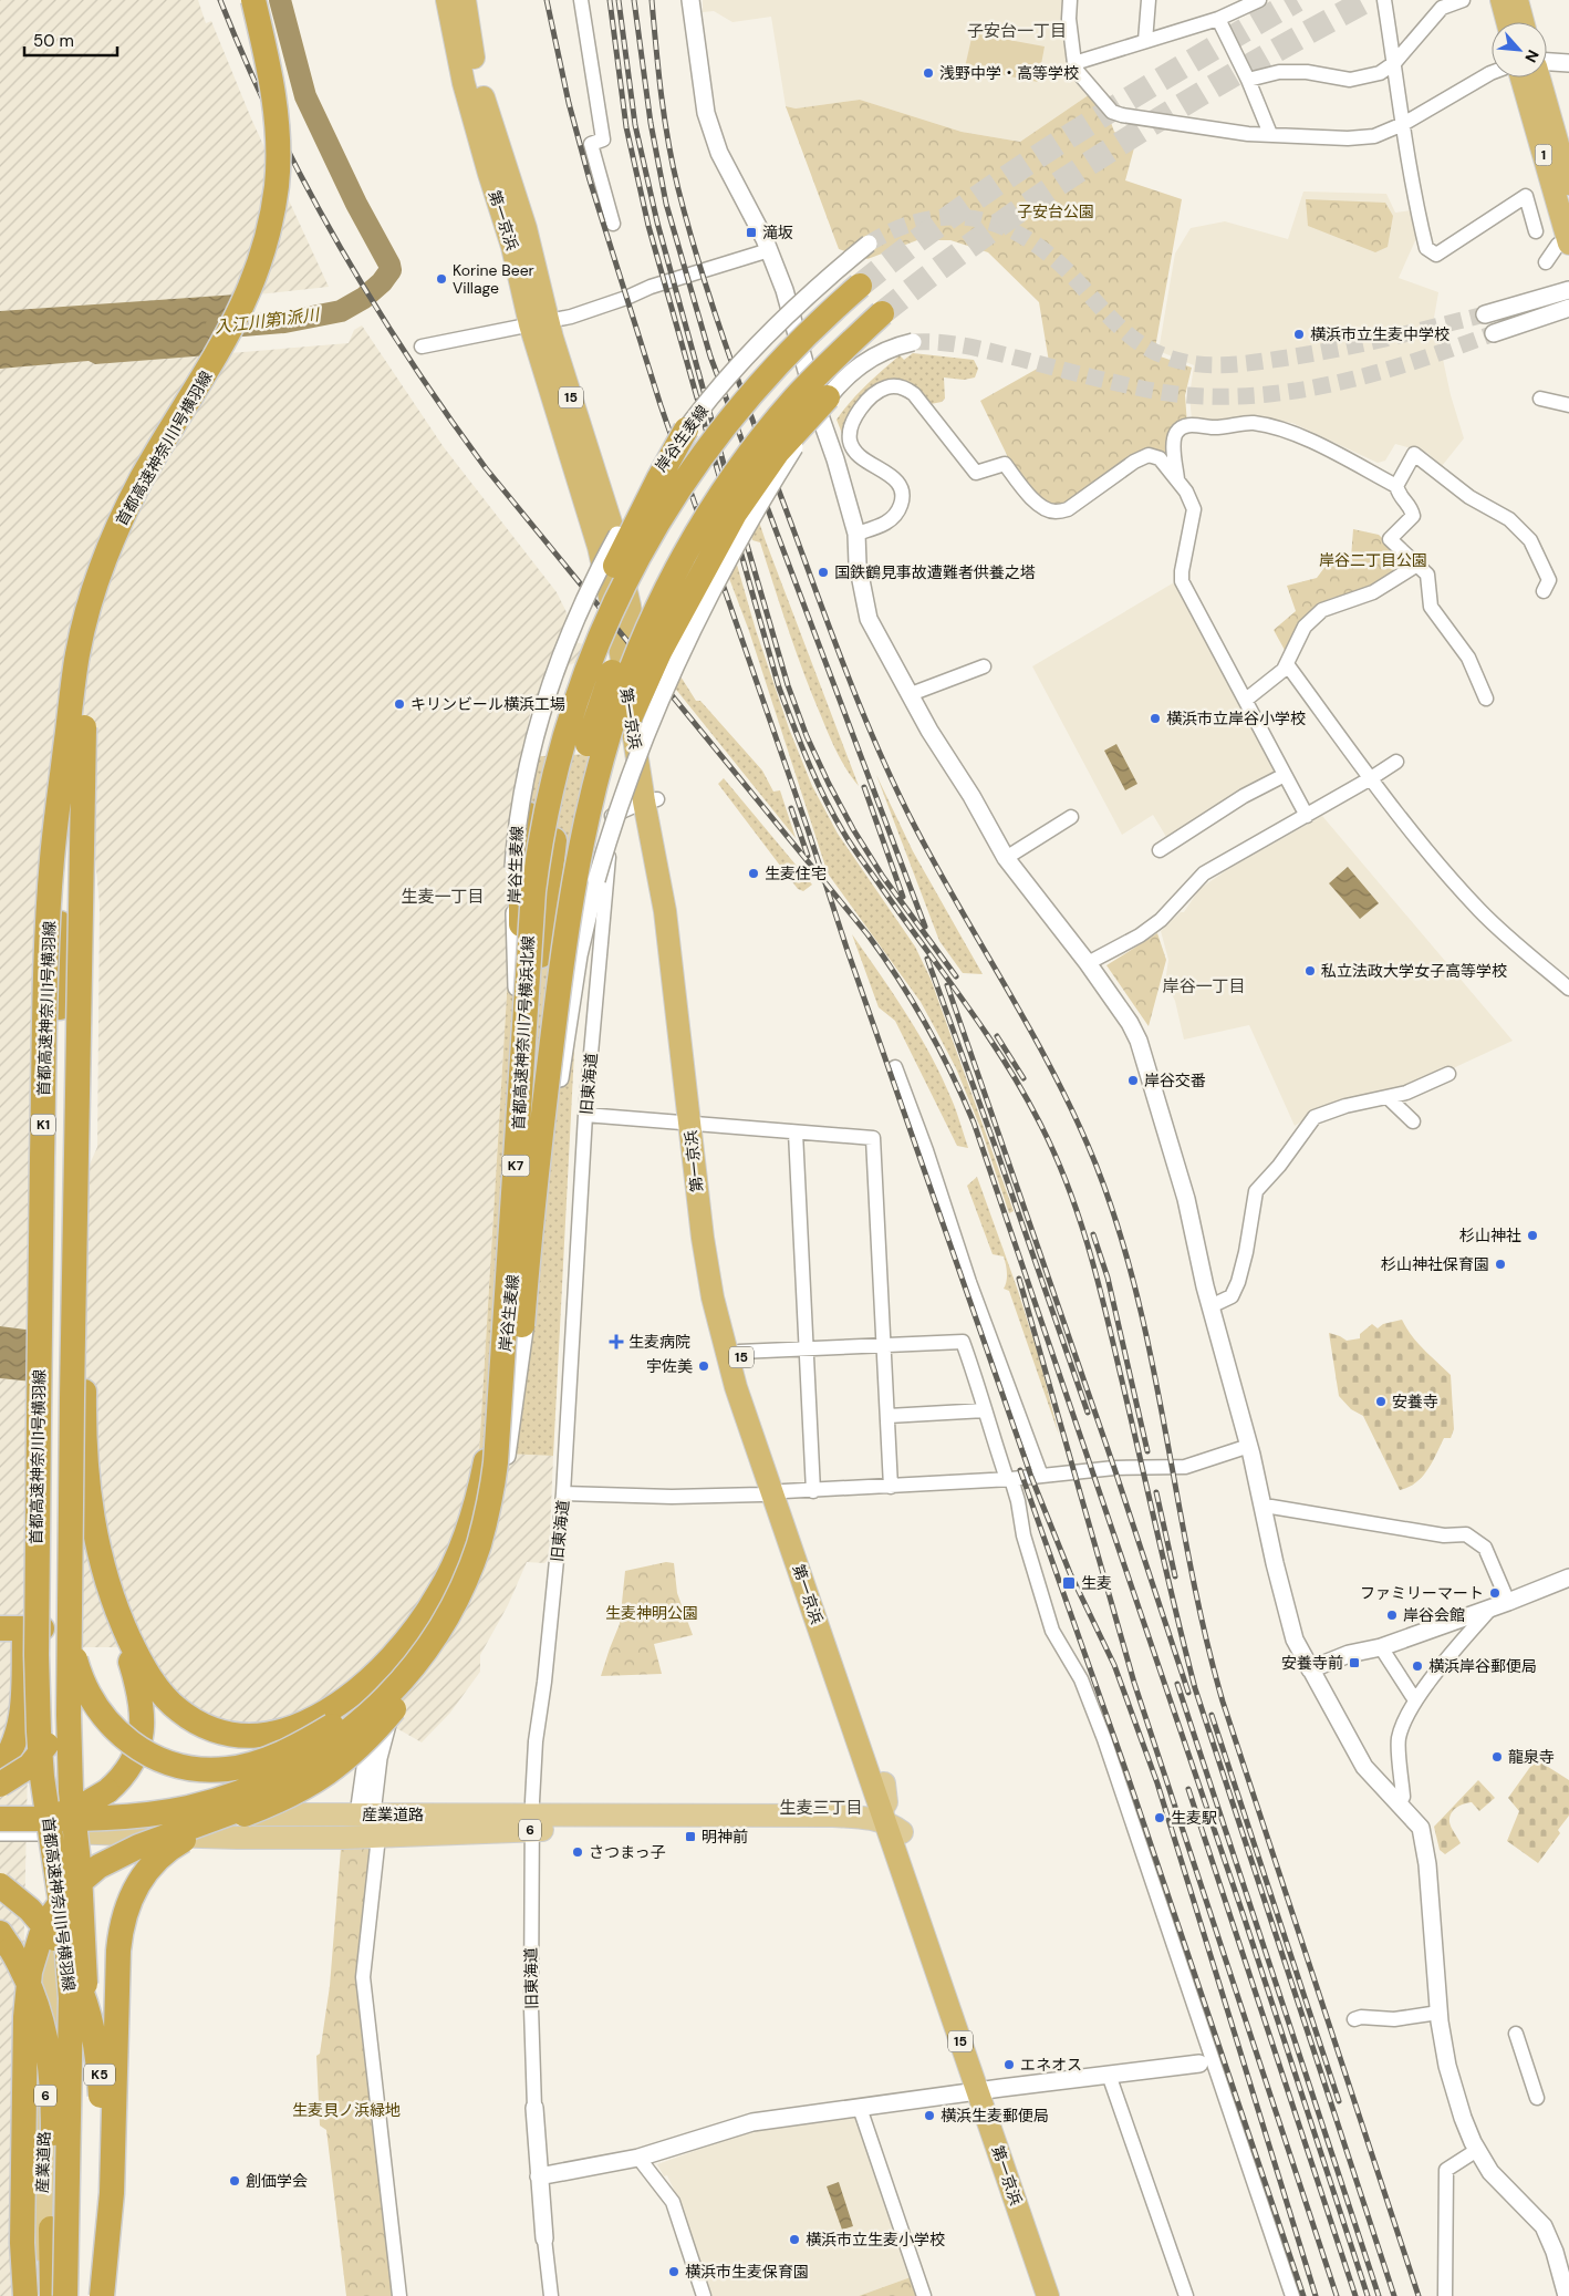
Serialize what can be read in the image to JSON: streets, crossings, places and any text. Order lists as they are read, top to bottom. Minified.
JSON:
{"streets":{"highway":["1","第一京浜","15","首都高速神奈川1号横羽線","首都高速神奈川7号横浜北線","K1","K7","K5"],"main road":["産業道路","6"],"street":["岸谷生麦線","旧東海道"]},"crossings":[["第一京浜","旧東海道"],["第一京浜","産業道路"],["岸谷生麦線","首都高速神奈川7号横浜北線"],["岸谷生麦線","産業道路"],["首都高速神奈川7号横浜北線","産業道路"],["旧東海道","産業道路"]],"districts":["子安台一丁目","生麦一丁目","岸谷一丁目","生麦三丁目"],"water":["入江川第1派川"],"parks":["子安台公園","岸谷二丁目公園","生麦神明公園","生麦貝ノ浜緑地"],"places":{"other":["浅野中学・高等学校","Korine Beer Village","横浜市立生麦中学校","国鉄鶴見事故遭難者供養之塔","キリンビール横浜工場","横浜市立岸谷小学校","生麦住宅","私立法政大学女子高等学校","岸谷交番","杉山神社","杉山神社保育園","宇佐美","安養寺","ファミリーマート","岸谷会館","横浜岸谷郵便局","龍泉寺","生麦駅","さつまっ子","エネオス","横浜生麦郵便局","創価学会","横浜市立生麦小学校","横浜市生麦保育園"],"transit":["滝坂","生麦","安養寺前","明神前"],"health":["生麦病院"]},"scale_bar":"50 m","north":"bottom right"}
